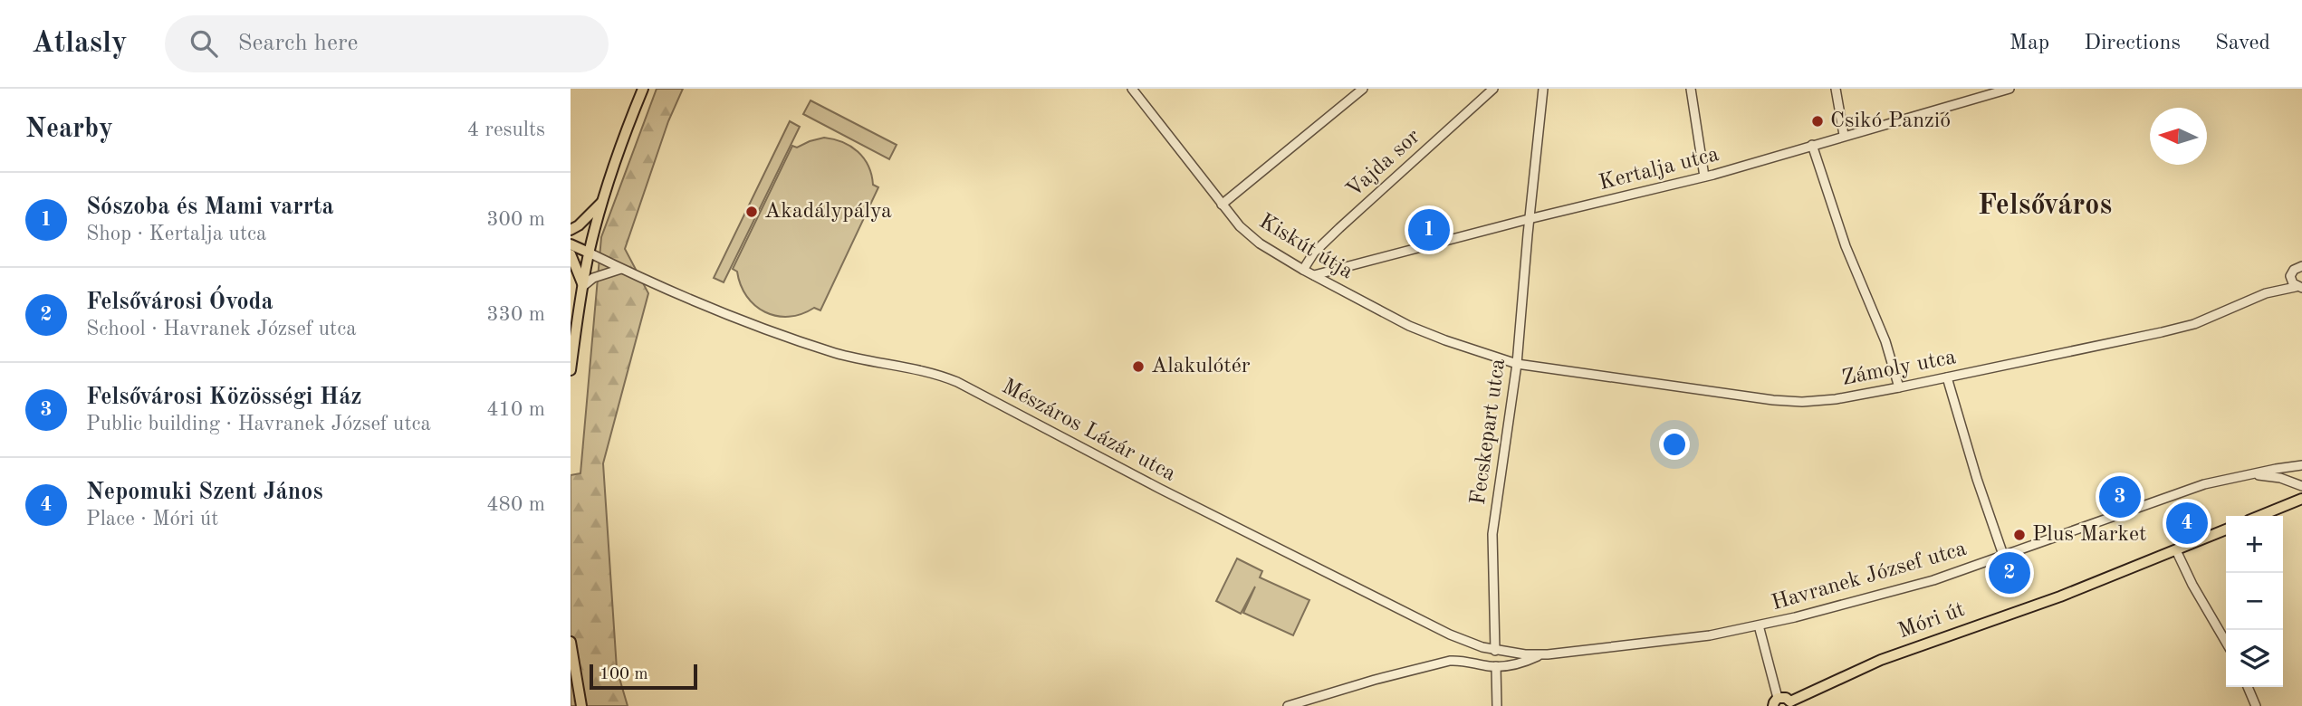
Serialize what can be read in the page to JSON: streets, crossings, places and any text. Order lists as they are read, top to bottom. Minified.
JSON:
{"streets":{"main road":["Móri út"],"street":["Vajda sor","Kertalja utca","Kiskút útja","Zámoly utca","Mészáros Lázár utca","Fecskepart utca","Havranek József utca"]},"crossings":[["Vajda sor","Kiskút útja"],["Kertalja utca","Kiskút útja"],["Kertalja utca","Fecskepart utca"],["Kiskút útja","Zámoly utca"],["Kiskút útja","Fecskepart utca"],["Zámoly utca","Fecskepart utca"],["Mészáros Lázár utca","Havranek József utca"],["Fecskepart utca","Havranek József utca"]],"districts":["Felsőváros"],"places":["Csikó Panzió","Akadálypálya","Alakulótér","Plus Market"],"scale_bar":"100 m","north":"left","page":{"header":"Atlasly","search":"Search here","nav":["Map","Directions","Saved"],"heading":["Nearby","4 results"],"list":[{"mark":"1","name":"Sószoba és Mami varrta","note":"Shop · Kertalja utca","value":"300 m"},{"mark":"2","name":"Felsővárosi Óvoda","note":"School · Havranek József utca","value":"330 m"},{"mark":"3","name":"Felsővárosi Közösségi Ház","note":"Public building · Havranek József utca","value":"410 m"},{"mark":"4","name":"Nepomuki Szent János","note":"Place · Móri út","value":"480 m"}],"pins":["1","3","4","2"],"map_buttons":["+","−"],"scale":"100 m"}}
